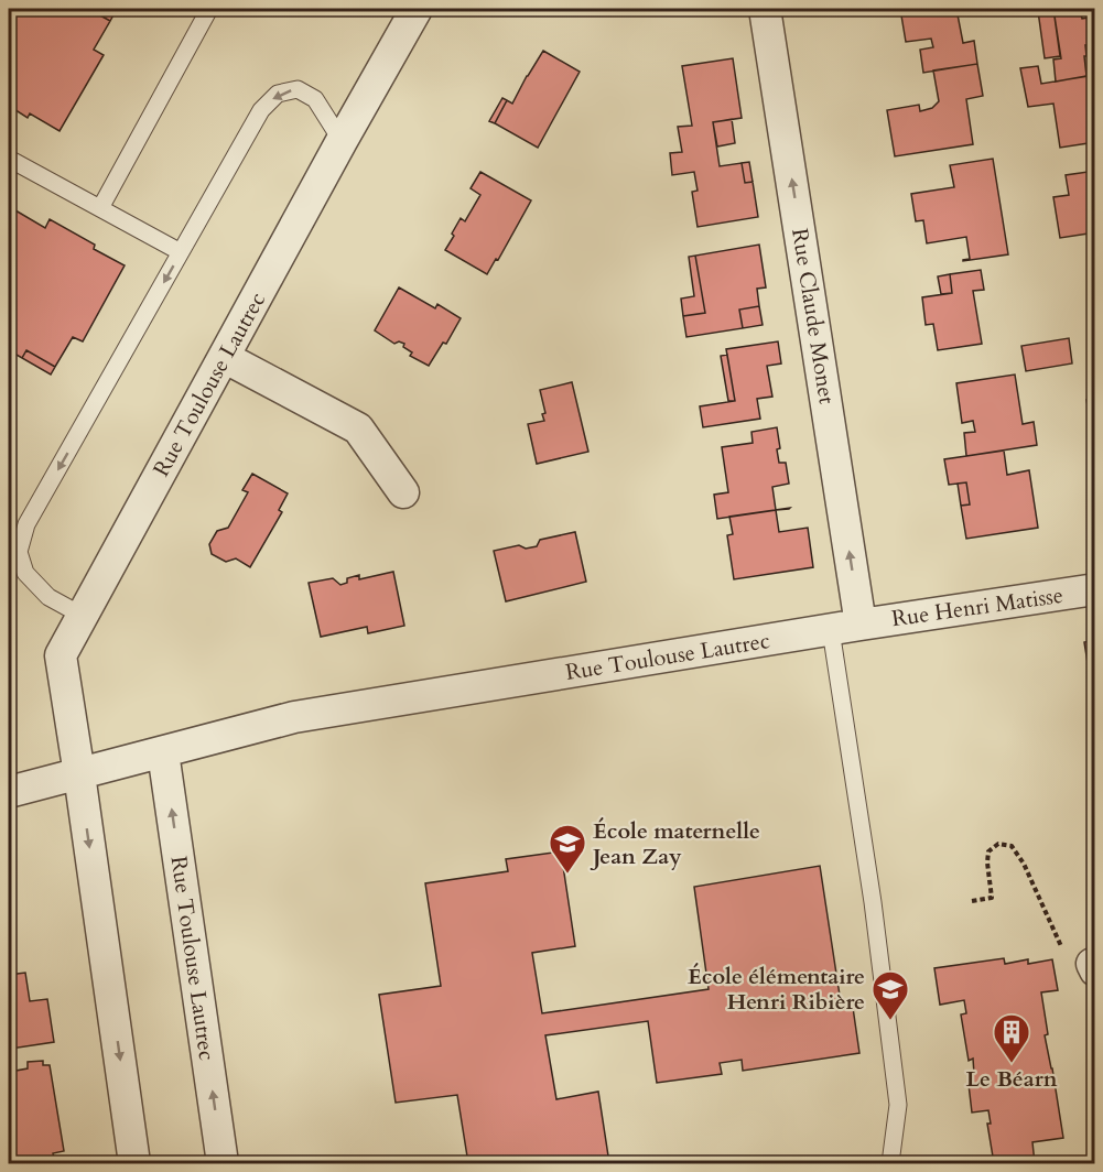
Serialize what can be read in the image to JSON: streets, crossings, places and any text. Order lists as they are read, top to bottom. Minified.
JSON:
{"streets":{"street":["Rue Claude Monet","Rue Toulouse Lautrec","Rue Henri Matisse"]},"crossings":[["Rue Claude Monet","Rue Toulouse Lautrec"],["Rue Claude Monet","Rue Henri Matisse"],["Rue Toulouse Lautrec","Rue Henri Matisse"]],"one_way":["Rue Claude Monet"],"places":{"school or university":["École maternelle Jean Zay","École élémentaire Henri Ribière"],"building":["Le Béarn"]}}
